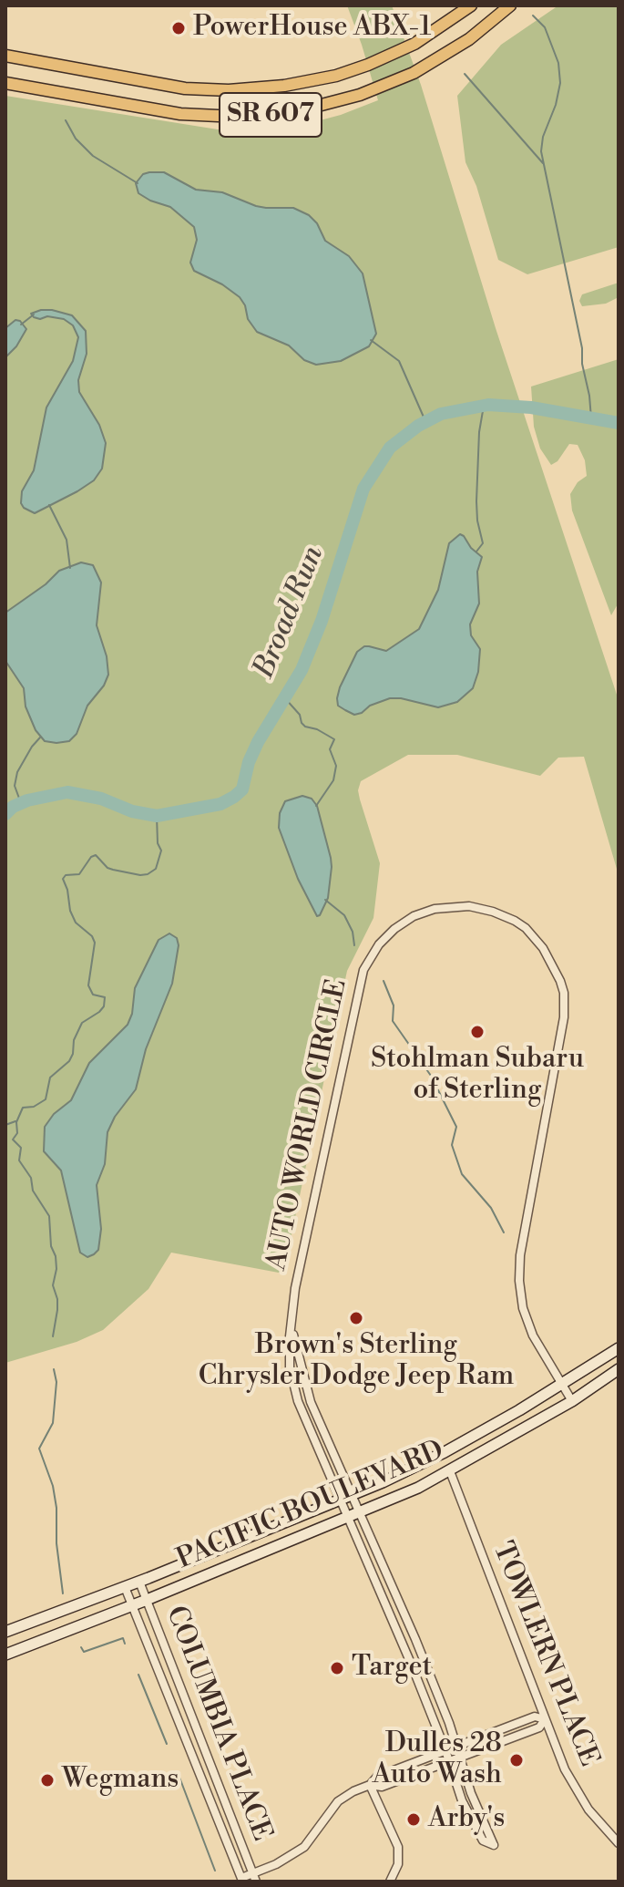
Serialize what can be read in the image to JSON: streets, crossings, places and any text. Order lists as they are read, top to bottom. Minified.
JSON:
{"streets":{"main road":["SR 607","PACIFIC BOULEVARD"],"street":["AUTO WORLD CIRCLE","TOWLERN PLACE","COLUMBIA PLACE"]},"crossings":[["AUTO WORLD CIRCLE","PACIFIC BOULEVARD"],["PACIFIC BOULEVARD","TOWLERN PLACE"],["PACIFIC BOULEVARD","COLUMBIA PLACE"]],"water":["Broad Run"],"places":["PowerHouse ABX-1","Stohlman Subaru of Sterling","Brown's Sterling Chrysler Dodge Jeep Ram","Target","Dulles 28 Auto Wash","Wegmans","Arby's"]}
